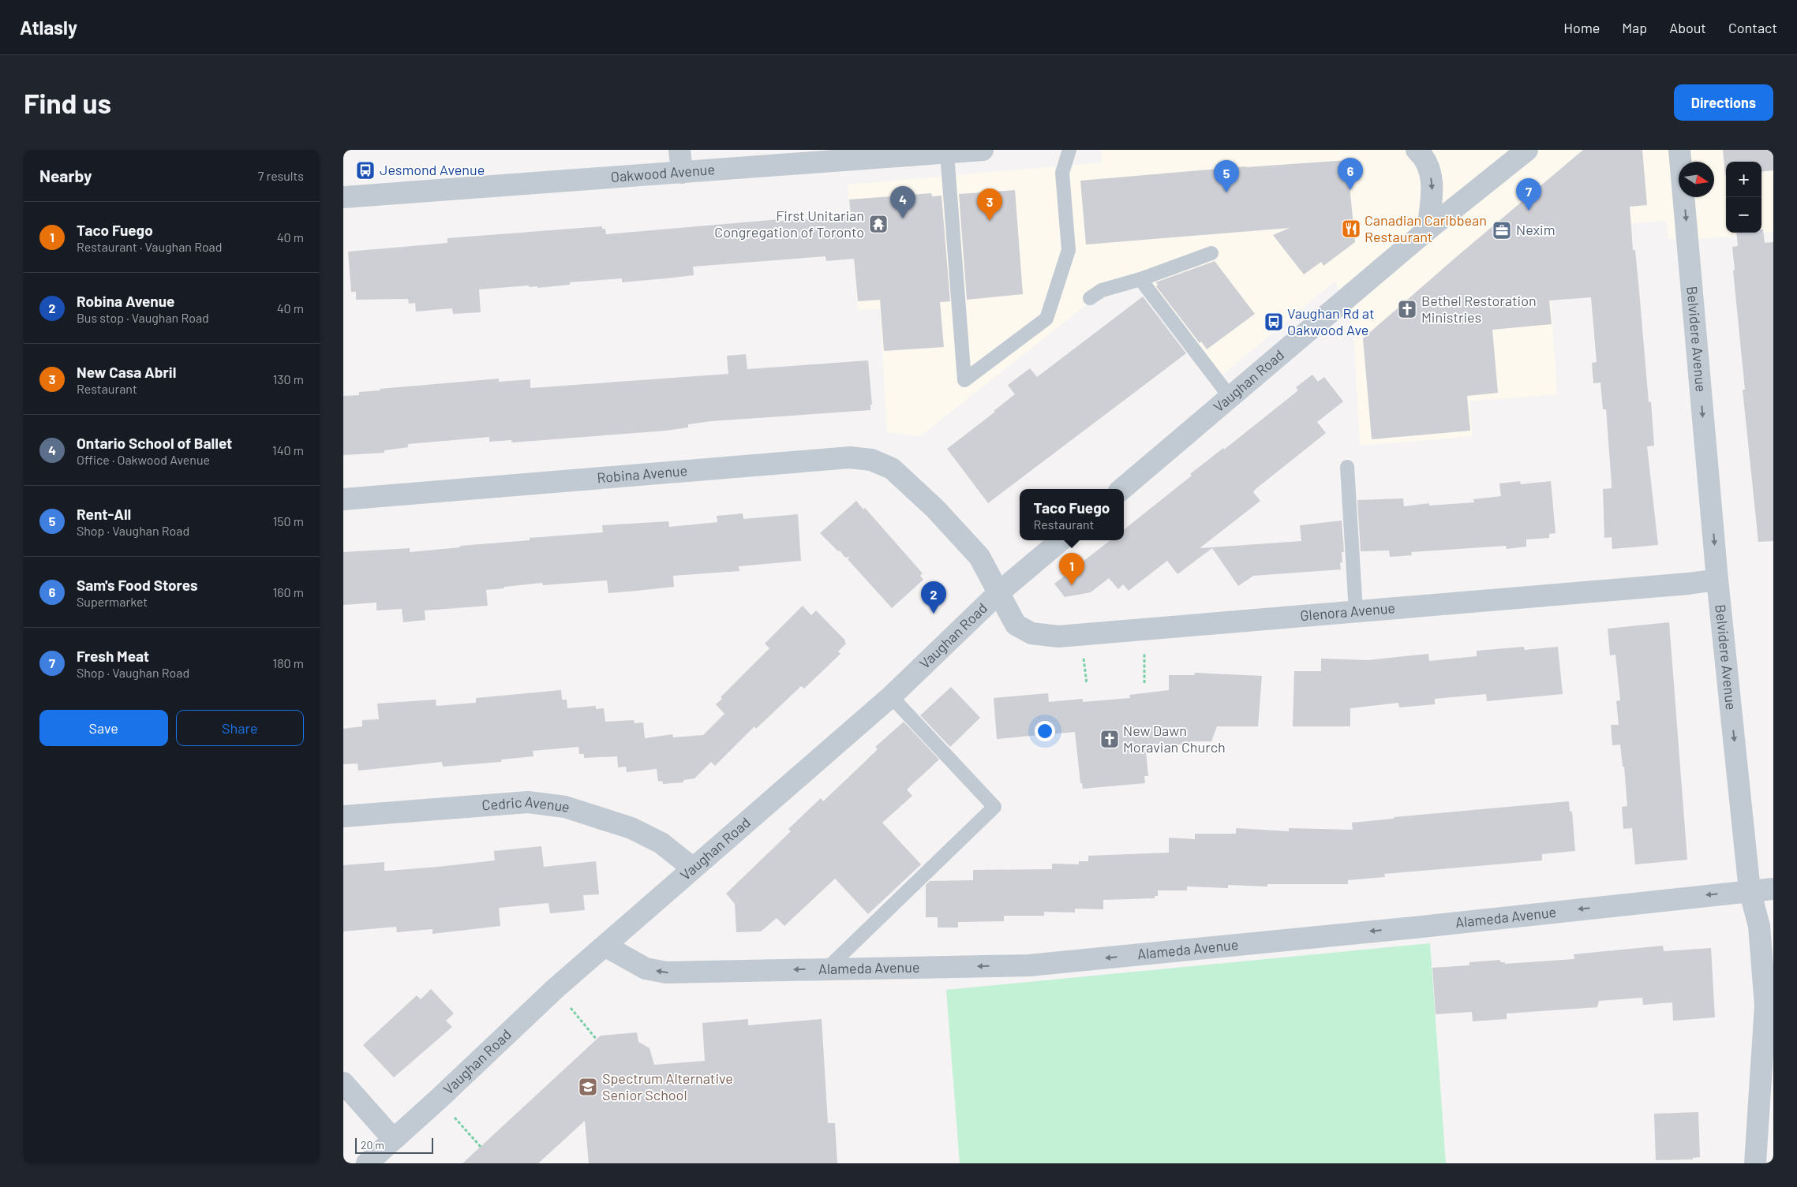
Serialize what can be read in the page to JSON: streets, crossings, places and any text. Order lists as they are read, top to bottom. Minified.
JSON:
{"streets":{"street":["Oakwood Avenue","Belvidere Avenue","Vaughan Road","Robina Avenue","Glenora Avenue","Cedric Avenue","Alameda Avenue"]},"crossings":[["Belvidere Avenue","Glenora Avenue"],["Belvidere Avenue","Alameda Avenue"],["Vaughan Road","Robina Avenue"],["Vaughan Road","Glenora Avenue"],["Vaughan Road","Cedric Avenue"],["Vaughan Road","Alameda Avenue"],["Robina Avenue","Glenora Avenue"]],"one_way":["Belvidere Avenue","Alameda Avenue"],"places":{"bus stop":["Jesmond Avenue","Vaughan Rd at Oakwood Ave"],"temple":["First Unitarian Congregation of Toronto"],"restaurant":["Canadian Caribbean Restaurant"],"office":["Nexim"],"church":["Bethel Restoration Ministries","New Dawn Moravian Church"],"school or university":["Spectrum Alternative Senior School"]},"scale_bar":"20 m","north":"right","page":{"header":"Atlasly","nav":["Home","Map","About","Contact"],"buttons":["Directions",["Save","Share"]],"title":"Find us","heading":["Nearby","7 results"],"pins":["6","5","7","4","3","1","2"],"map_buttons":["+","−"],"list":[{"mark":"1","name":"Taco Fuego","note":"Restaurant · Vaughan Road","value":"40 m"},{"mark":"2","name":"Robina Avenue","note":"Bus stop · Vaughan Road","value":"40 m"},{"mark":"3","name":"New Casa Abril","note":"Restaurant","value":"130 m"},{"mark":"4","name":"Ontario School of Ballet","note":"Office · Oakwood Avenue","value":"140 m"},{"mark":"5","name":"Rent-All","note":"Shop · Vaughan Road","value":"150 m"},{"mark":"6","name":"Sam's Food Stores","note":"Supermarket","value":"160 m"},{"mark":"7","name":"Fresh Meat","note":"Shop · Vaughan Road","value":"180 m"}],"popup":["Taco Fuego","Restaurant"],"scale":"20 m"}}
